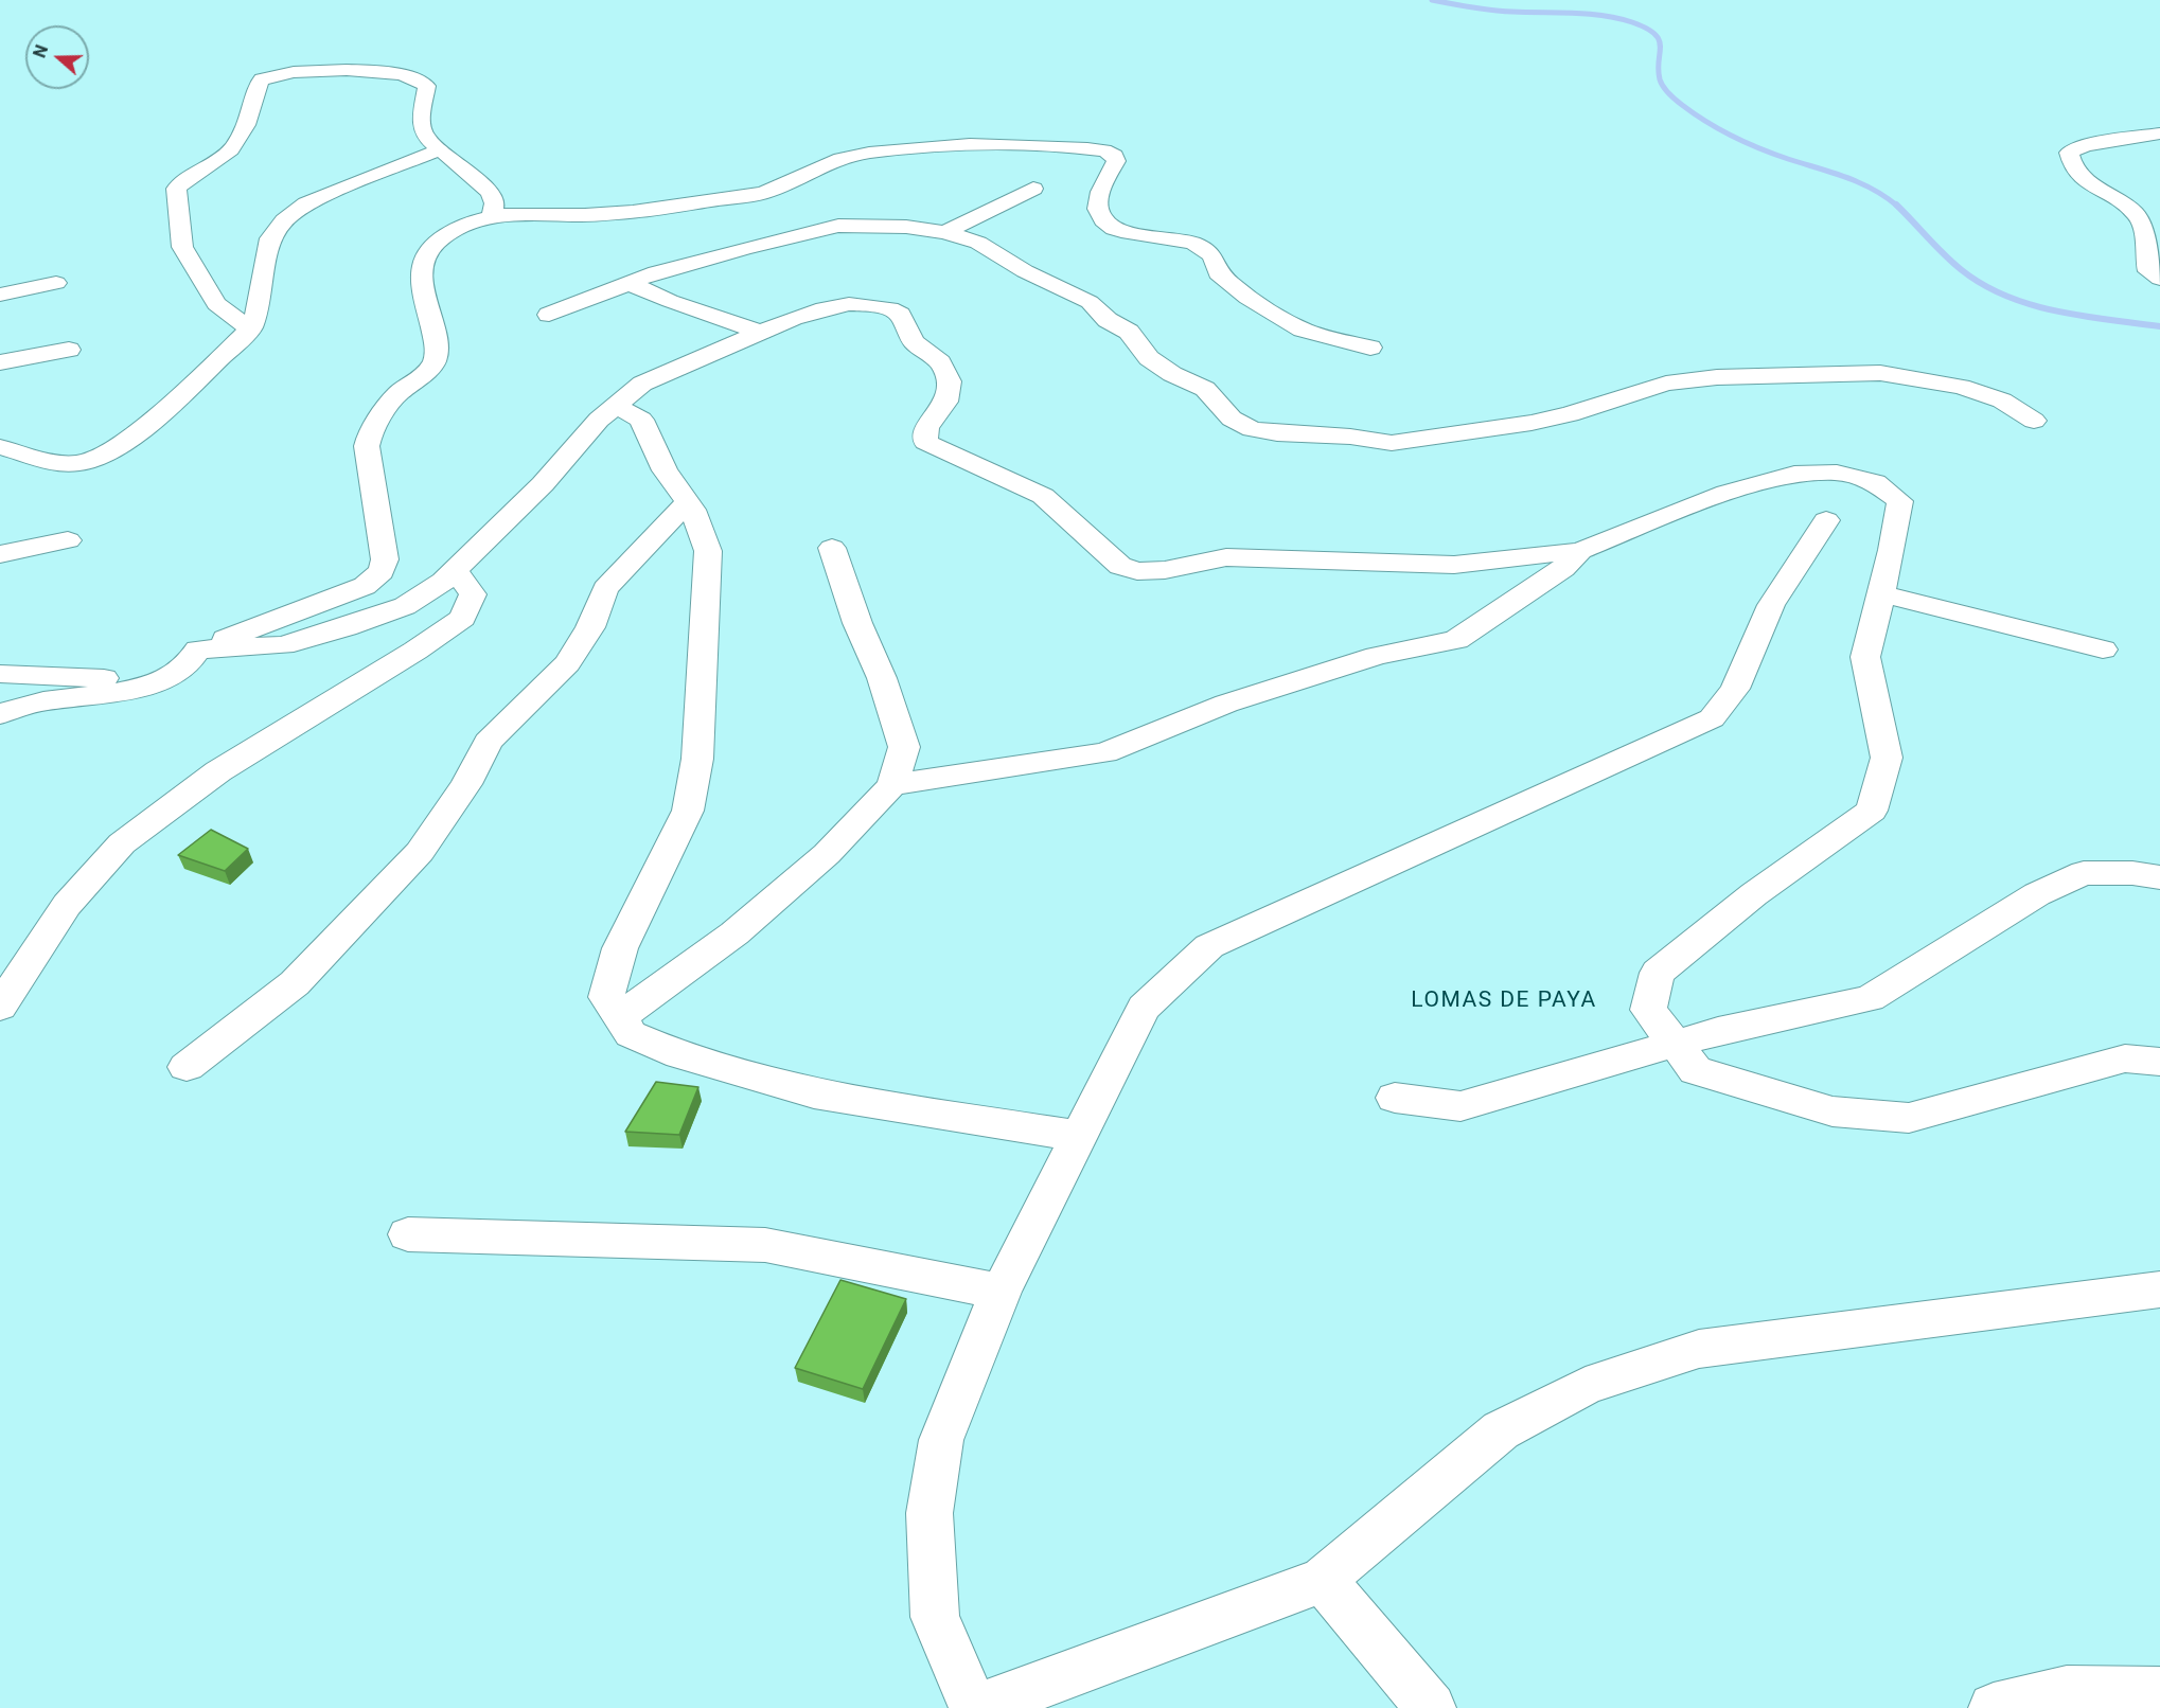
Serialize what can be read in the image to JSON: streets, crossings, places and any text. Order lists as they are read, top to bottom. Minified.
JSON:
{"districts":["LOMAS DE PAYA"],"north":"left"}
